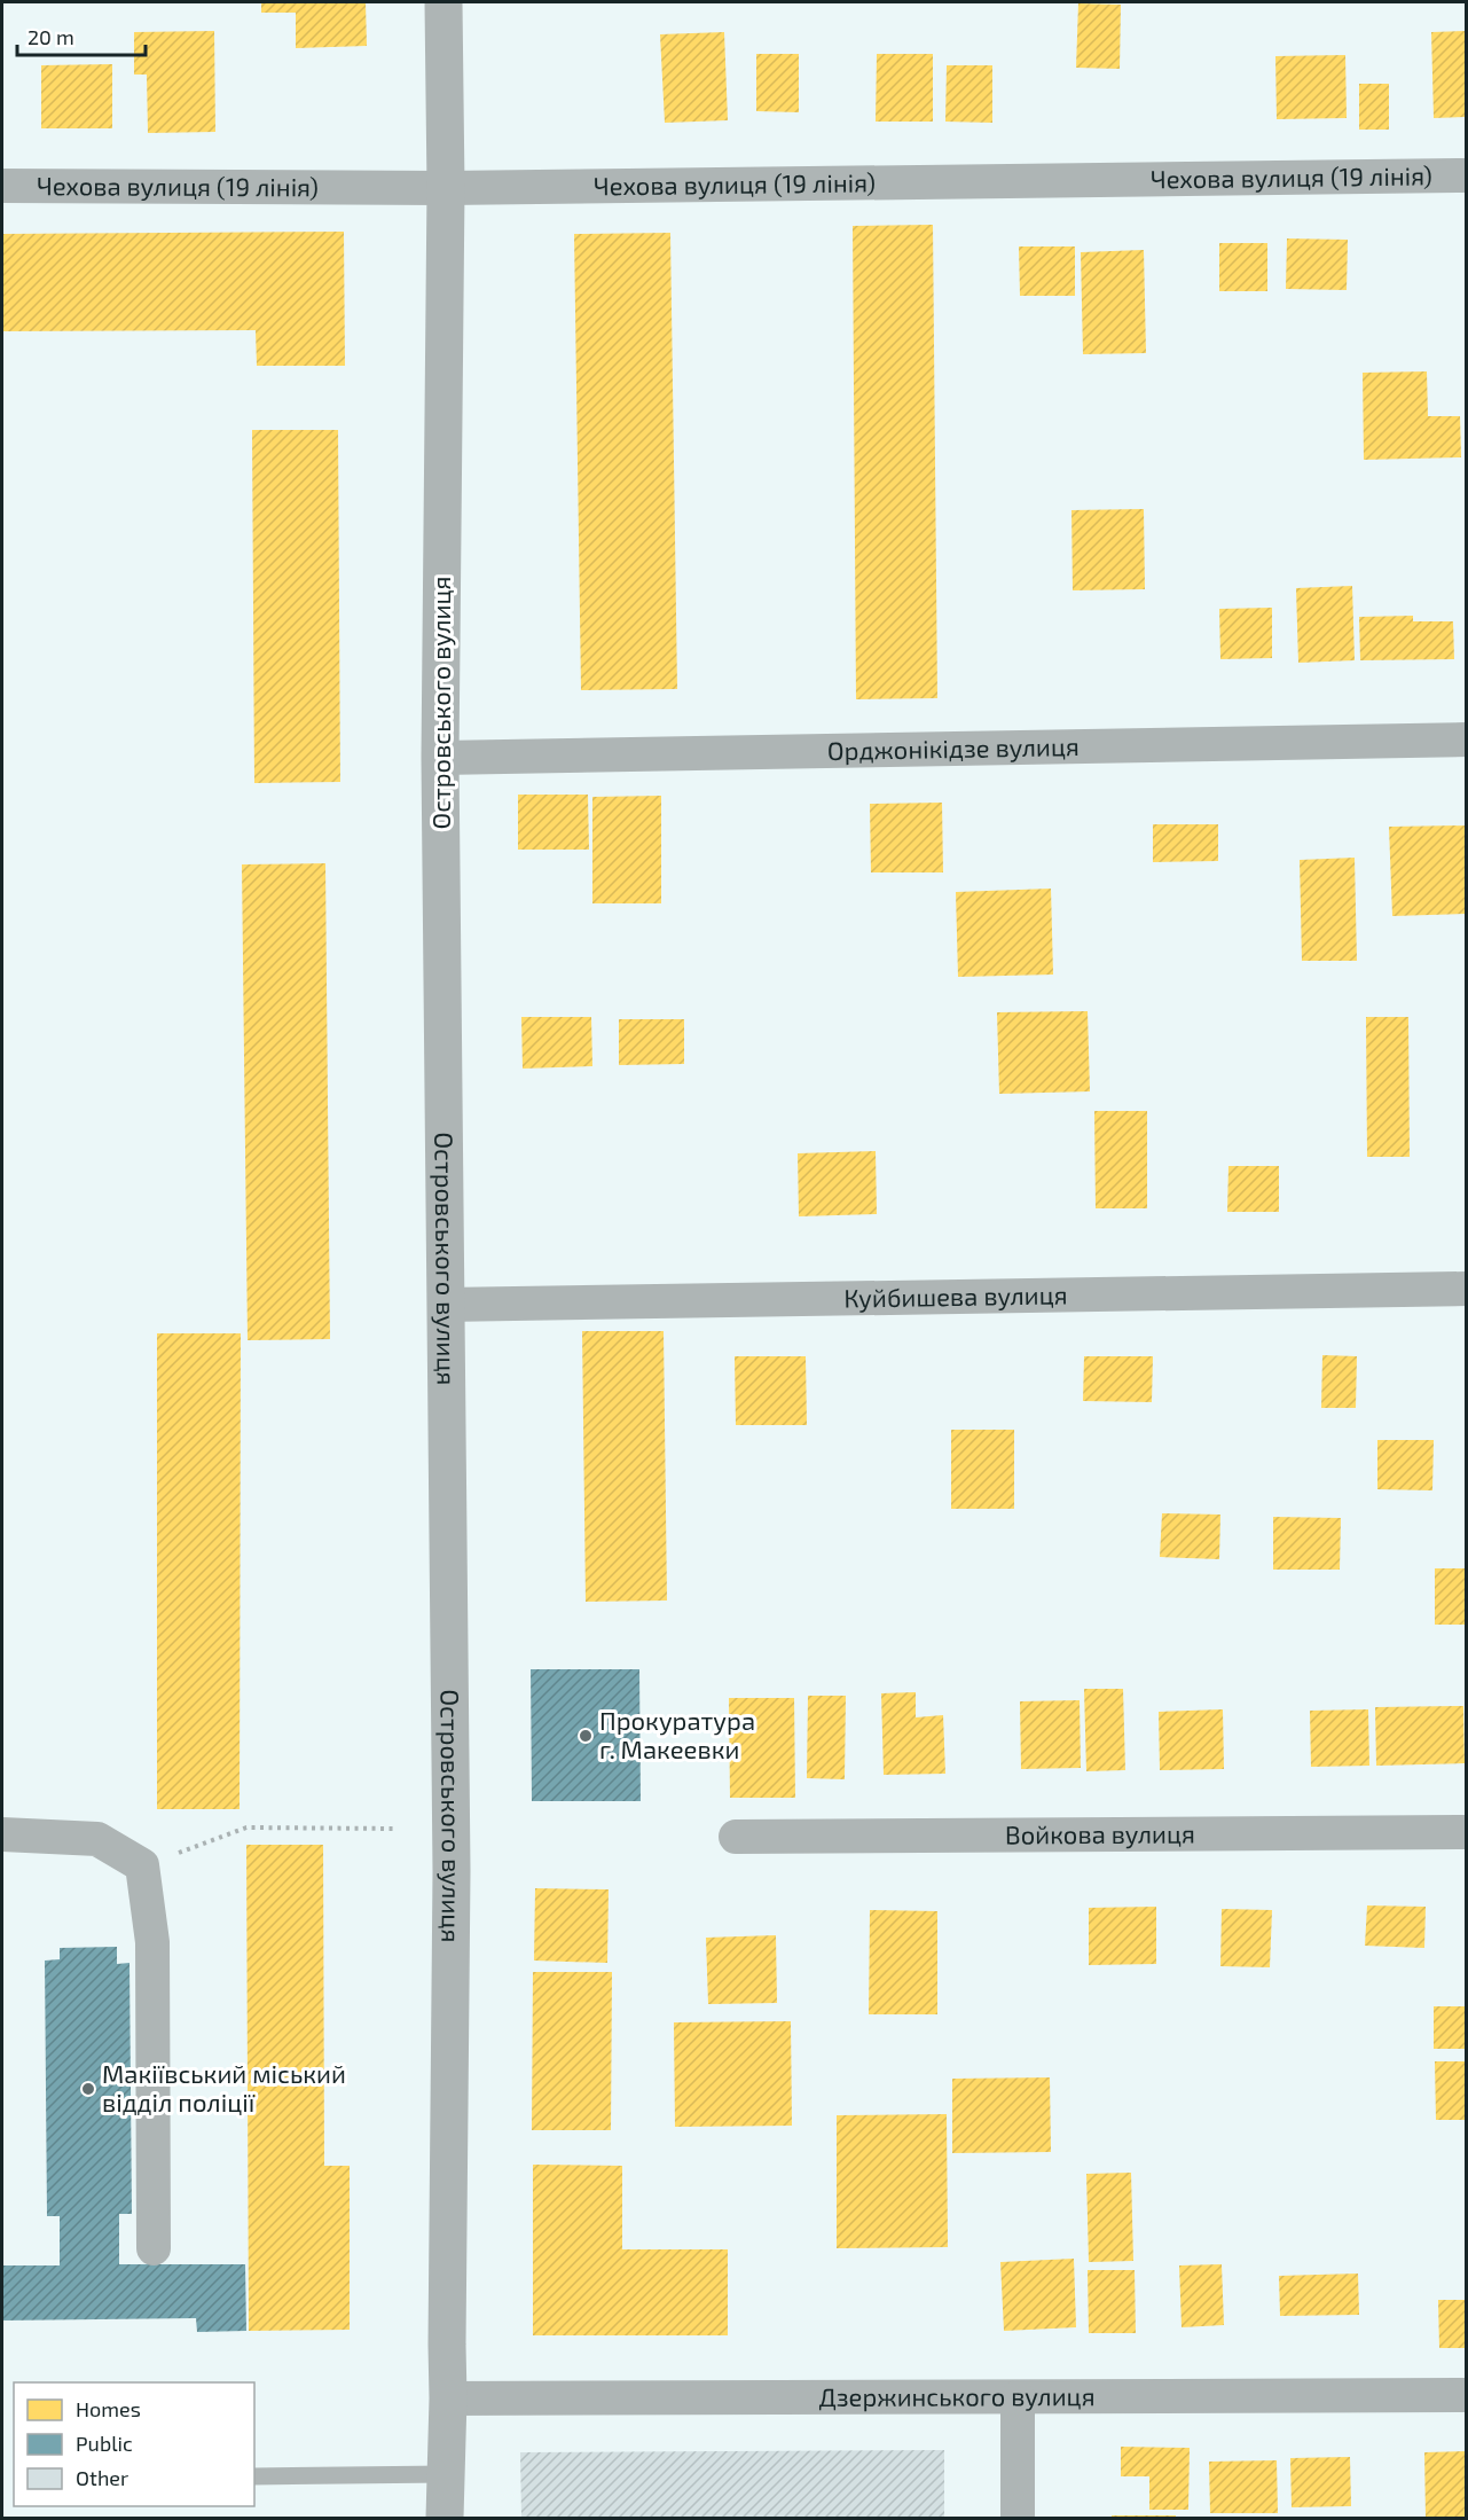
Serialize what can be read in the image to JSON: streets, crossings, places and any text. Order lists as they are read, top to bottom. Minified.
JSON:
{"streets":{"street":["Чехова вулиця (19 лiнiя)","Островського вулиця","Орджонікідзе вулиця","Куйбишева вулиця","Войкова вулиця","Дзержинського вулиця"]},"crossings":[["Чехова вулиця (19 лiнiя)","Островського вулиця"],["Островського вулиця","Орджонікідзе вулиця"],["Островського вулиця","Куйбишева вулиця"],["Островського вулиця","Дзержинського вулиця"]],"places":["Прокуратура г. Макеевки","Макіївський міський відділ поліції"],"legend":["Homes","Public","Other"],"scale_bar":"20 m"}
